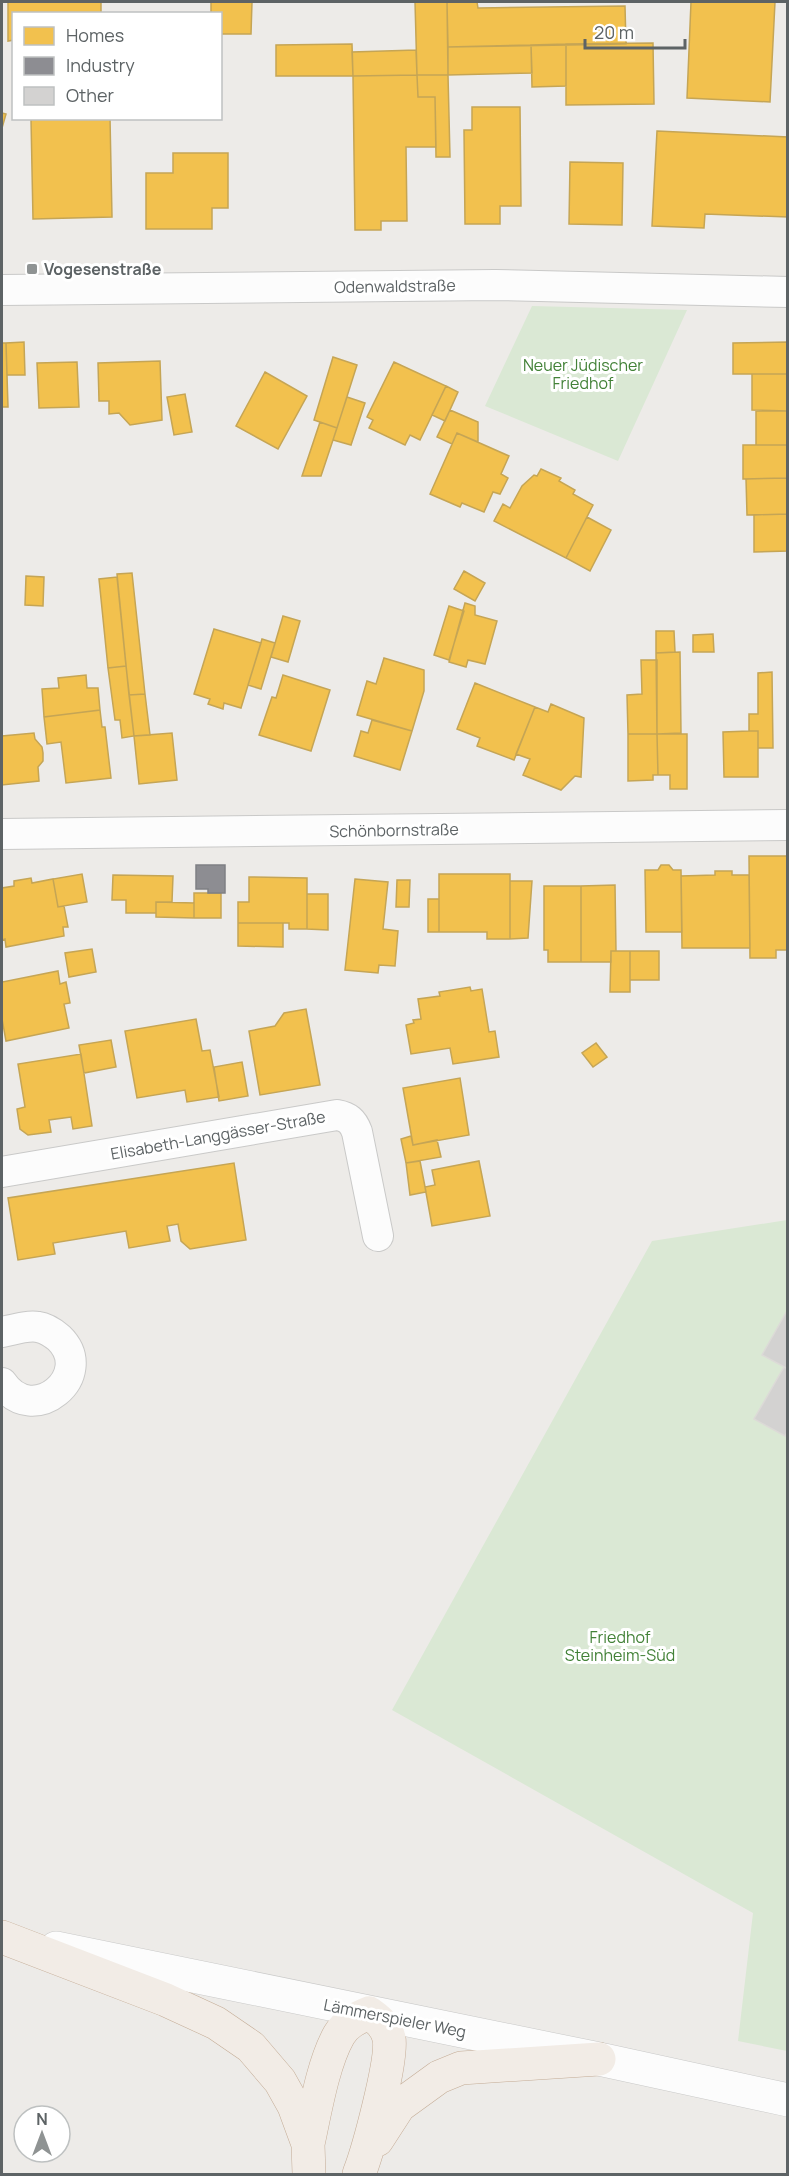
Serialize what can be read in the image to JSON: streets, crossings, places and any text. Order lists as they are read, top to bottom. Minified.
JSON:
{"streets":{"street":["Odenwaldstraße","Schönbornstraße","Elisabeth-Langgässer-Straße","Lämmerspieler Weg"]},"parks":["Neuer Jüdischer Friedhof","Friedhof Steinheim-Süd"],"places":{"transit":["Vogesenstraße"]},"legend":["Homes","Industry","Other"],"scale_bar":"20 m","north":"top"}
